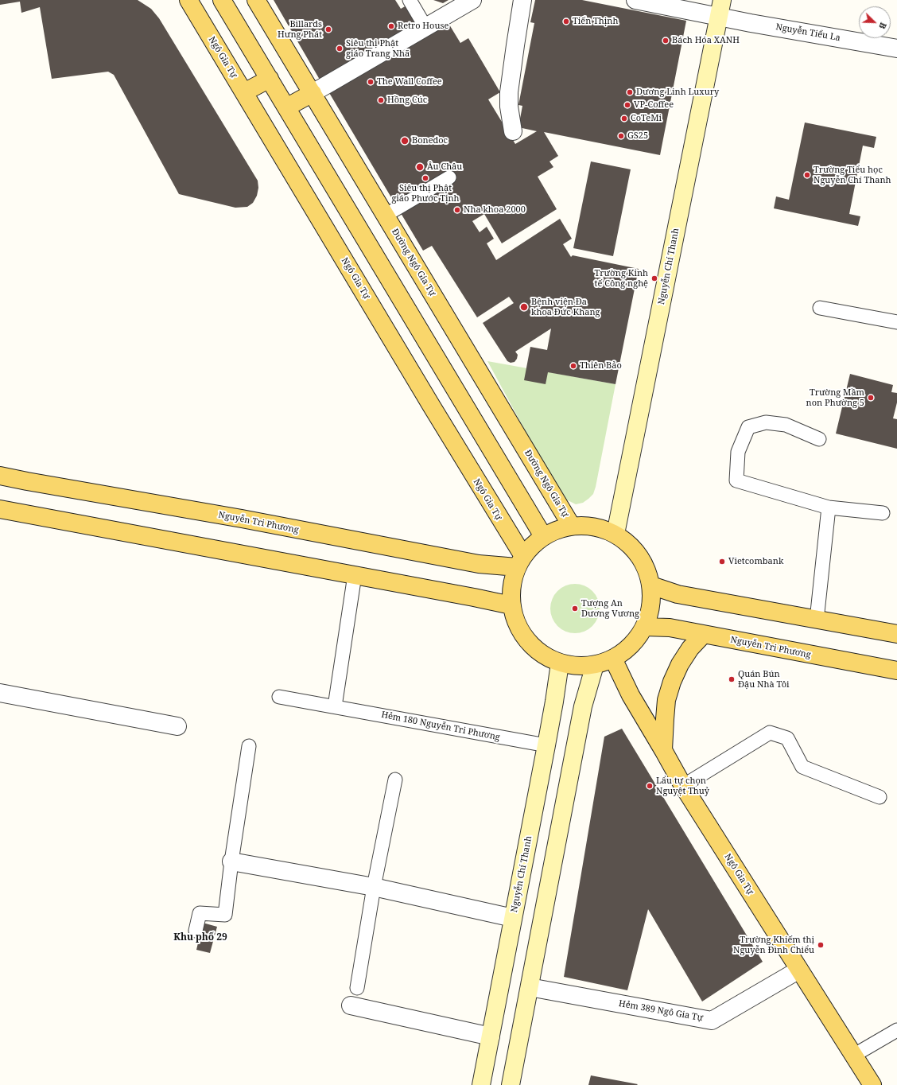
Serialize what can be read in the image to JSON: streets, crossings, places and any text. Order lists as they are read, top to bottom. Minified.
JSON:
{"streets":{"main road":["Ngô Gia Tự","Đường Ngô Gia Tự","Nguyễn Chí Thanh","Nguyễn Tri Phương"],"street":["Nguyễn Tiểu La","Hẻm 389 Ngô Gia Tự"],"lane":["Hẻm 180 Nguyễn Tri Phương"]},"crossings":[["Nguyễn Tiểu La","Nguyễn Chí Thanh"],["Ngô Gia Tự","Nguyễn Tri Phương"],["Ngô Gia Tự","Hẻm 389 Ngô Gia Tự"],["Nguyễn Chí Thanh","Hẻm 180 Nguyễn Tri Phương"]],"districts":["Khu phố 29"],"places":["Tiến Thịnh","Retro House","Billards Hưng Phát","Bách Hóa XANH","Siêu thị Phật giáo Trang Nhã","The Wall Coffee","Dương Linh Luxury","Hồng Cúc","VP-Coffee","CoTeMi","GS25","Bonedoc","Âu Châu","Trường Tiểu học Nguyễn Chí Thanh","Siêu thị Phật giáo Phước Tịnh","Nha khoa 2000","Trường Kinh tế Công nghệ","Bệnh viện Đa khoa Đức Khang","Thiên Bảo","Trường Mầm non Phường 5","Vietcombank","Tượng An Dương Vương","Quán Bún Đậu Nhà Tôi","Lẩu tự chọn Nguyệt Thuỷ","Trường Khiếm thị Nguyễn Đình Chiểu"],"north":"bottom right"}
